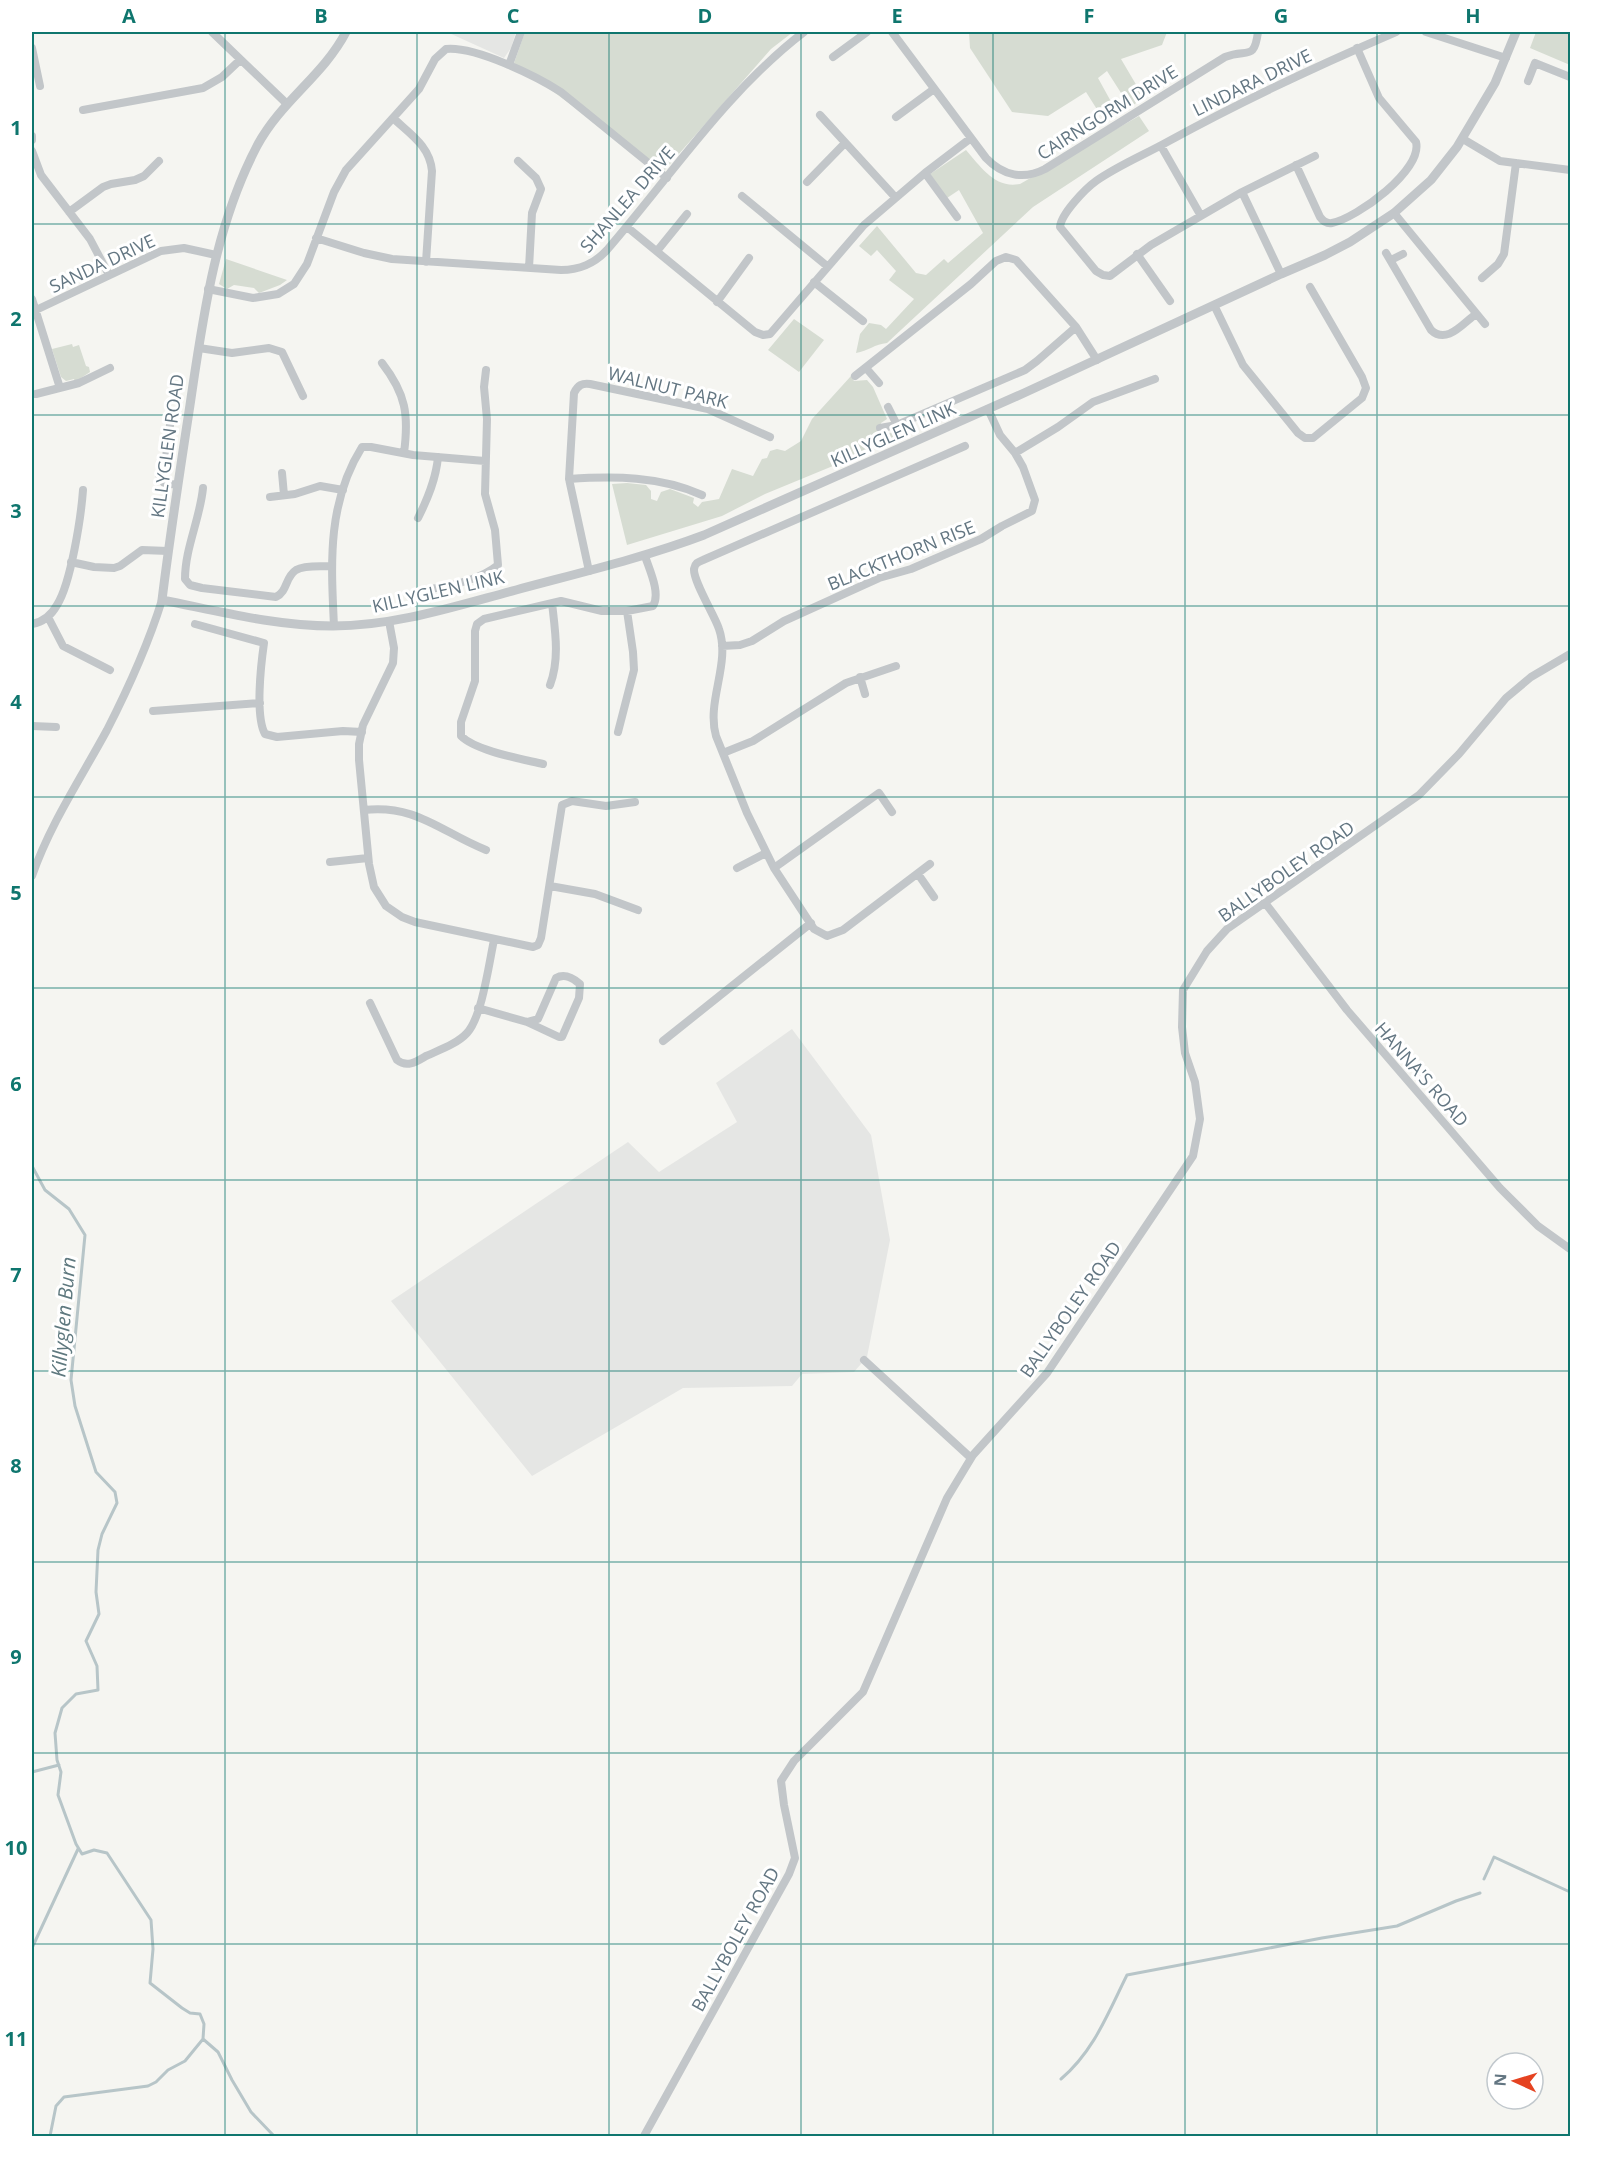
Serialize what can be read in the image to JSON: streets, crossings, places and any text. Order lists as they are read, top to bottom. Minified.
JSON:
{"streets":{"street":["LINDARA DRIVE","CAIRNGORM DRIVE","SHANLEA DRIVE","SANDA DRIVE","WALNUT PARK","KILLYGLEN LINK","KILLYGLEN ROAD","BLACKTHORN RISE","BALLYBOLEY ROAD","HANNA'S ROAD"]},"crossings":[["SANDA DRIVE","KILLYGLEN ROAD"],["WALNUT PARK","KILLYGLEN LINK"],["KILLYGLEN LINK","KILLYGLEN ROAD"],["KILLYGLEN LINK","BLACKTHORN RISE"],["BALLYBOLEY ROAD","HANNA'S ROAD"]],"water":["Killyglen Burn"],"north":"left","grid":{"columns":["A","B","C","D","E","F","G","H"],"rows":["1","2","3","4","5","6","7","8","9","10","11"]}}
